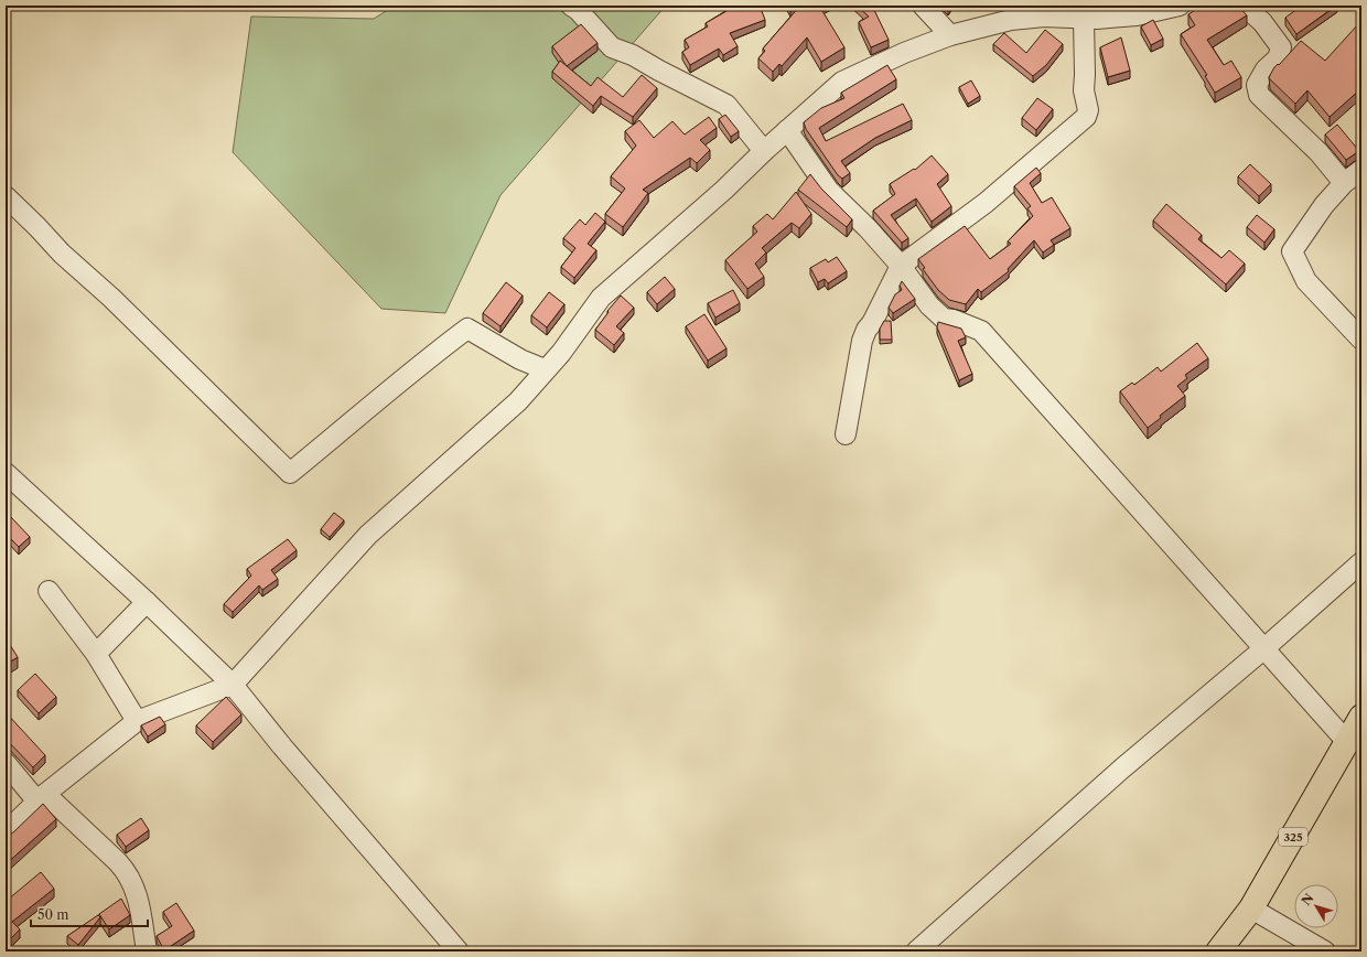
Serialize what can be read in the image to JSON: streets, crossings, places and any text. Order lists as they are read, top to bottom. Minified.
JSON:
{"streets":{"highway":["325"]},"scale_bar":"50 m","north":"top left"}
